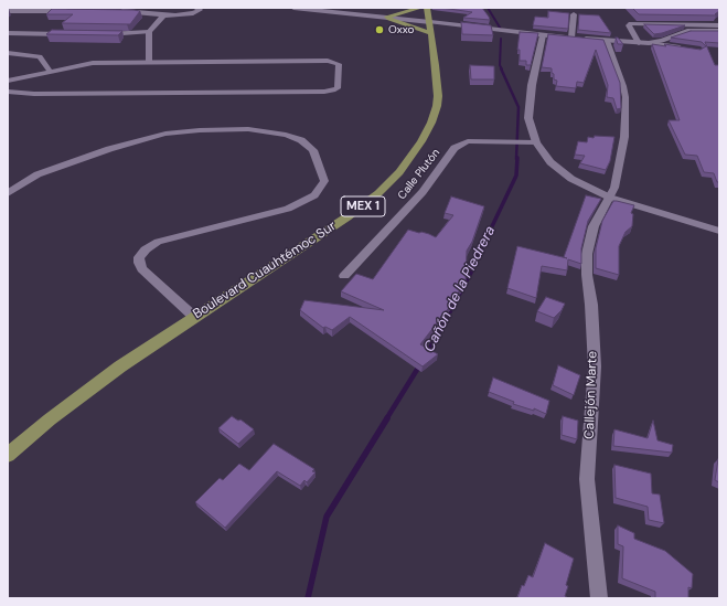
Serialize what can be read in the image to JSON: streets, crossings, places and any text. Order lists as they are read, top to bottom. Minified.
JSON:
{"streets":{"main road":["MEX 1","Boulevard Cuauhtémoc Sur"],"street":["Calle Plutón","Callejón Marte"]},"water":["Cañón de la Piedrera"],"places":["Oxxo"]}
